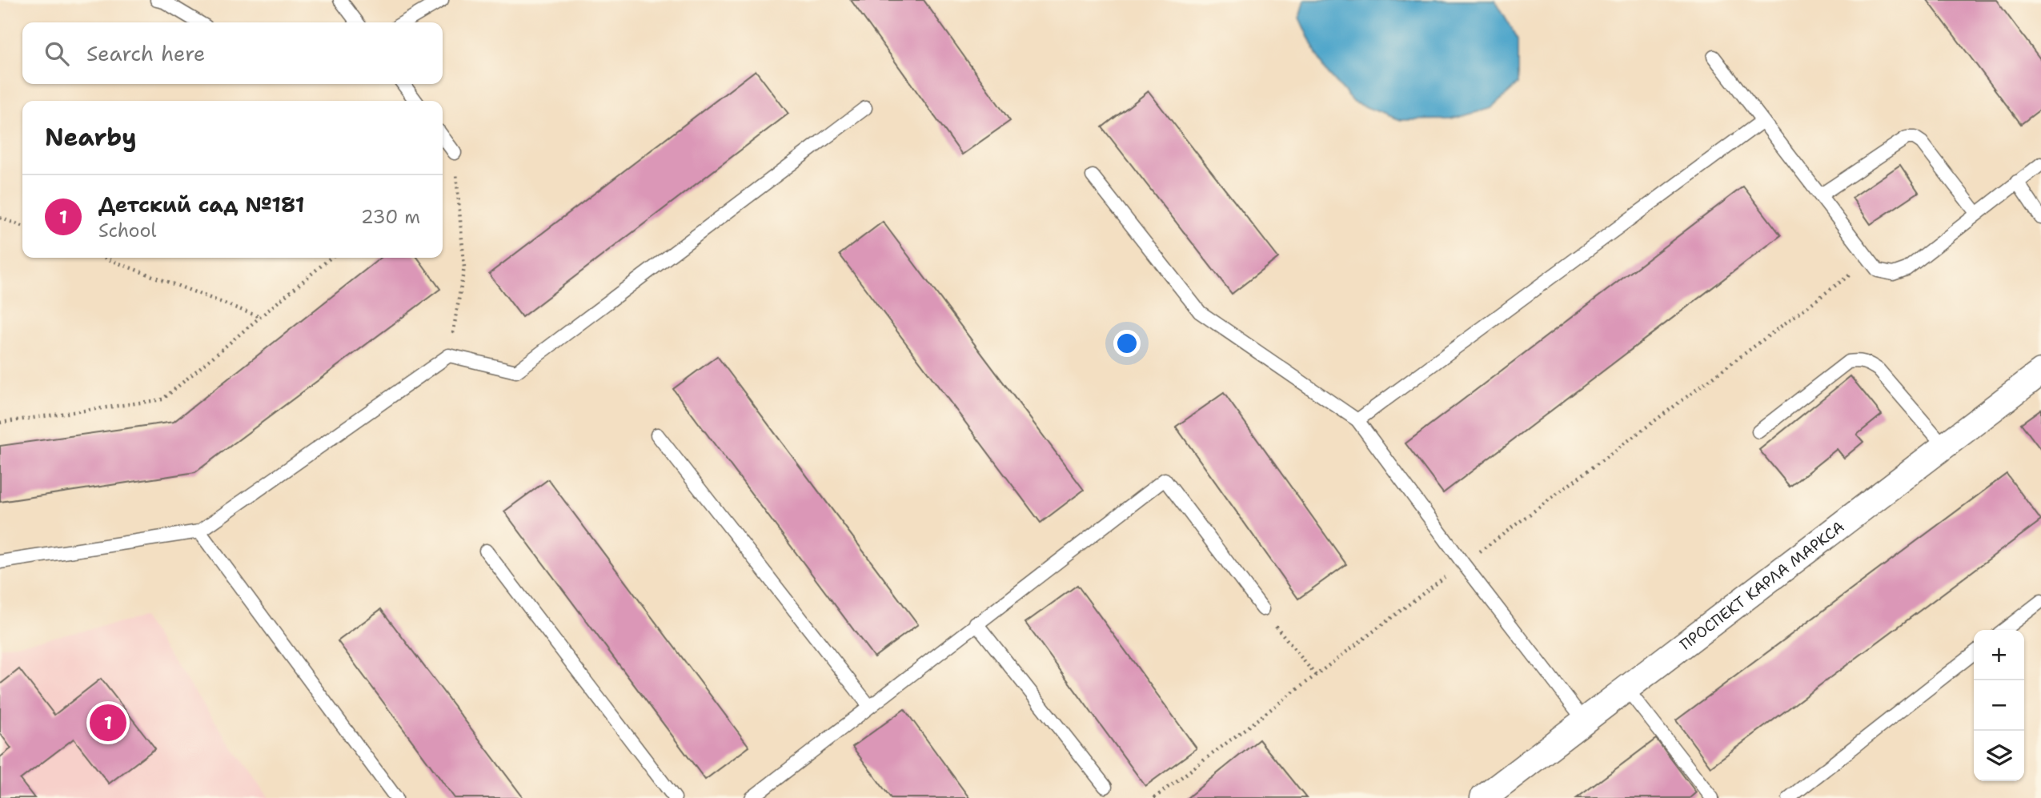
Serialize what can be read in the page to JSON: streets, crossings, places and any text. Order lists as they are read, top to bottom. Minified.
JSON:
{"streets":{"street":["ПРОСПЕКТ КАРЛА МАРКСА"]},"page":{"search":"Search here","heading":"Nearby","list":[{"mark":"1","name":"Детский сад №181","note":"School","value":"230 m"}],"map_buttons":["+","−"],"pins":"1"}}
